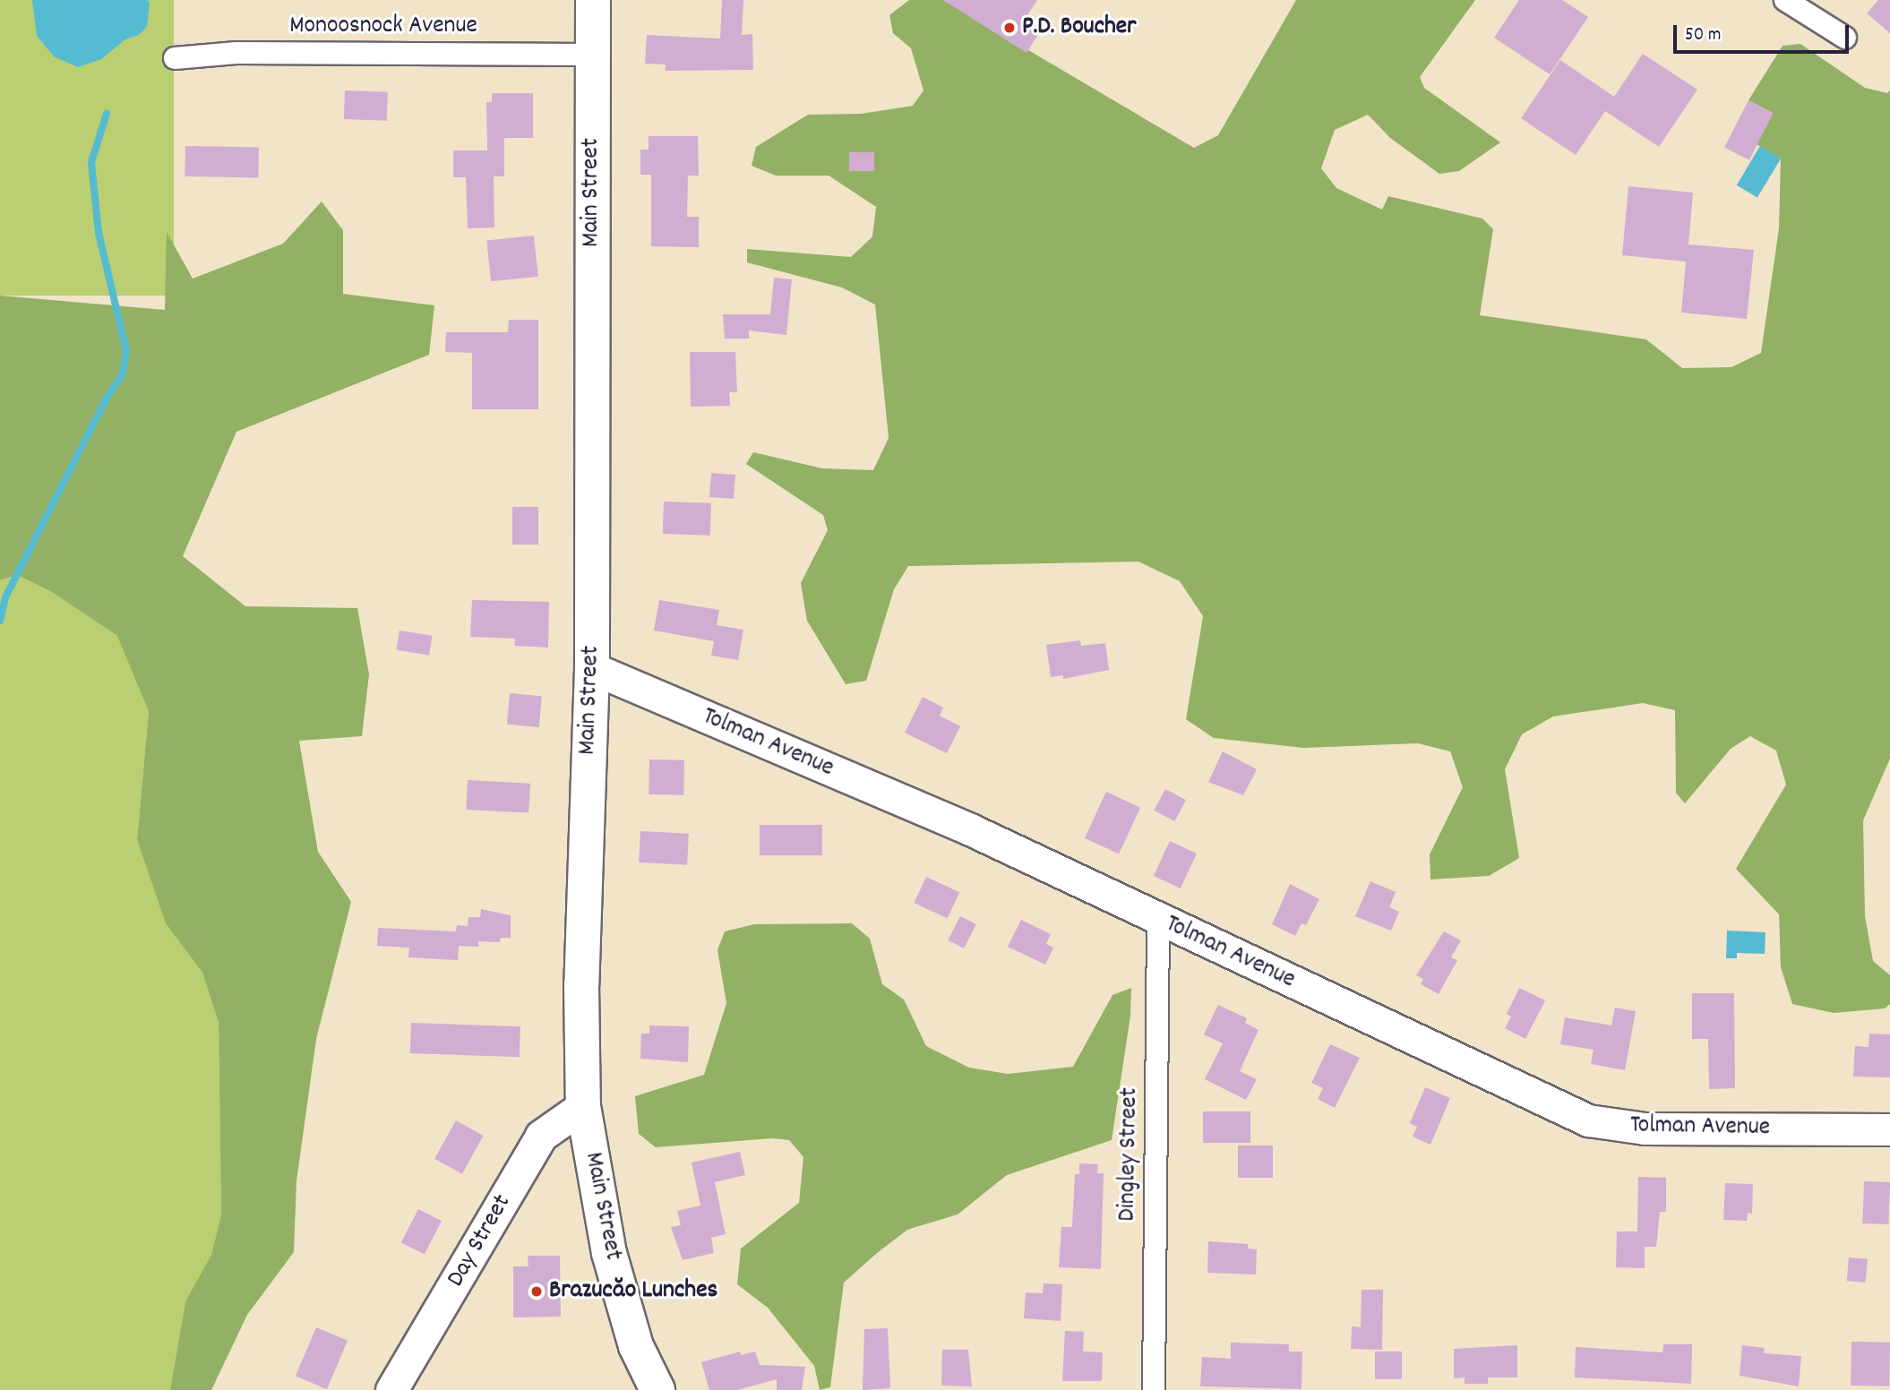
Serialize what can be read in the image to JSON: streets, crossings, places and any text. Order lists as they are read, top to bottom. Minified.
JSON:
{"streets":{"main road":["Main Street"],"street":["Monoosnock Avenue","Tolman Avenue","Dingley Street","Day Street"]},"crossings":[["Monoosnock Avenue","Main Street"],["Main Street","Tolman Avenue"],["Main Street","Day Street"],["Tolman Avenue","Dingley Street"]],"places":["P.D. Boucher","Brazucăo Lunches"],"scale_bar":"50 m"}
